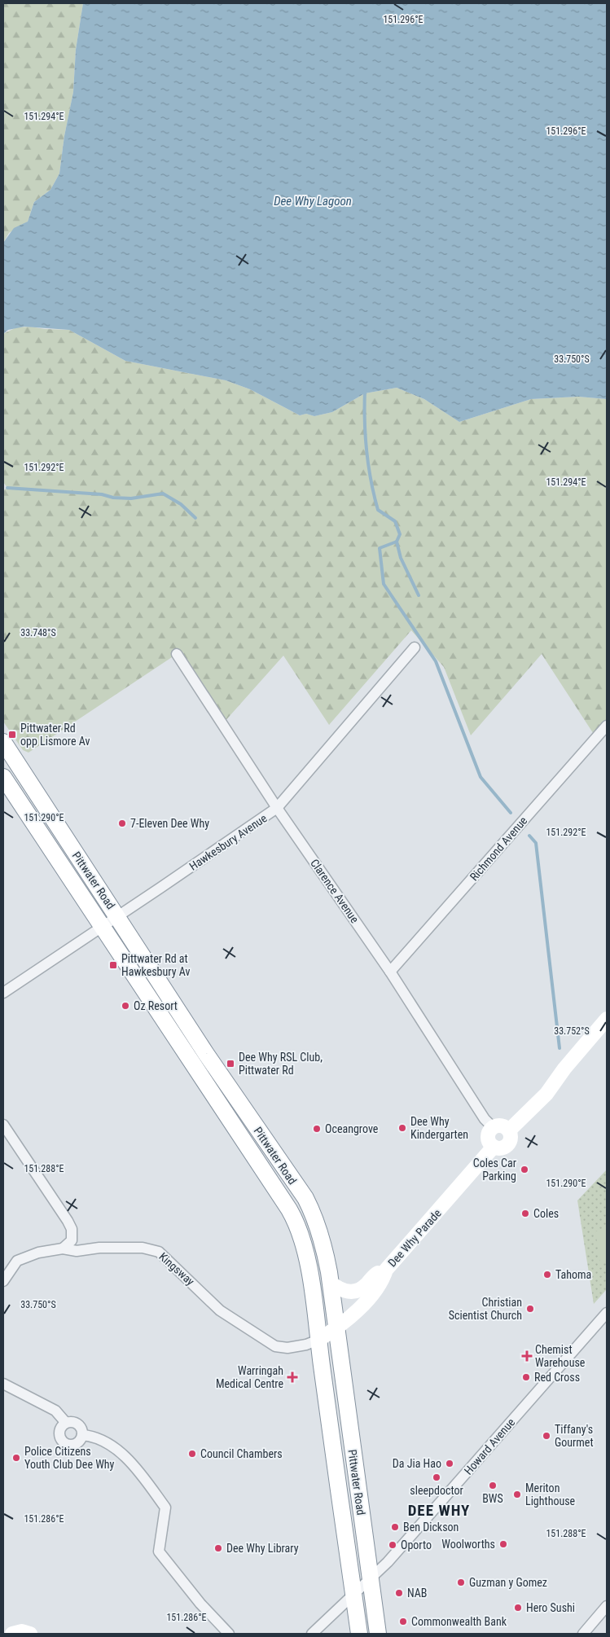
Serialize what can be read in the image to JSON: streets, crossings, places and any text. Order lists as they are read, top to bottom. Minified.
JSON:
{"streets":{"highway":["Pittwater Road"],"main road":["Dee Why Parade"],"street":["Hawkesbury Avenue","Richmond Avenue","Clarence Avenue","Kingsway","Howard Avenue"]},"crossings":[["Hawkesbury Avenue","Pittwater Road"],["Hawkesbury Avenue","Clarence Avenue"],["Richmond Avenue","Clarence Avenue"],["Pittwater Road","Dee Why Parade"],["Pittwater Road","Kingsway"],["Pittwater Road","Howard Avenue"],["Clarence Avenue","Dee Why Parade"],["Dee Why Parade","Kingsway"]],"districts":["DEE WHY"],"water":["Dee Why Lagoon"],"places":{"transit":["Pittwater Rd opp Lismore Av","Pittwater Rd at Hawkesbury Av","Dee Why RSL Club, Pittwater Rd"],"other":["7-Eleven Dee Why","Oz Resort","Dee Why Kindergarten","Oceangrove","Coles Car Parking","Coles","Tahoma","Christian Scientist Church","Red Cross","Tiffany's Gourmet","Council Chambers","Police Citizens Youth Club Dee Why","Da Jia Hao","sleepdoctor","BWS","Meriton Lighthouse","Ben Dickson","Woolworths","Oporto","Dee Why Library","Guzman y Gomez","NAB","Hero Sushi","Commonwealth Bank"],"health":["Chemist Warehouse","Warringah Medical Centre"]},"coordinates":["151.296°E","151.294°E","33.750°S","151.292°E","33.748°S","151.290°E","33.752°S","151.288°E","151.286°E"]}
